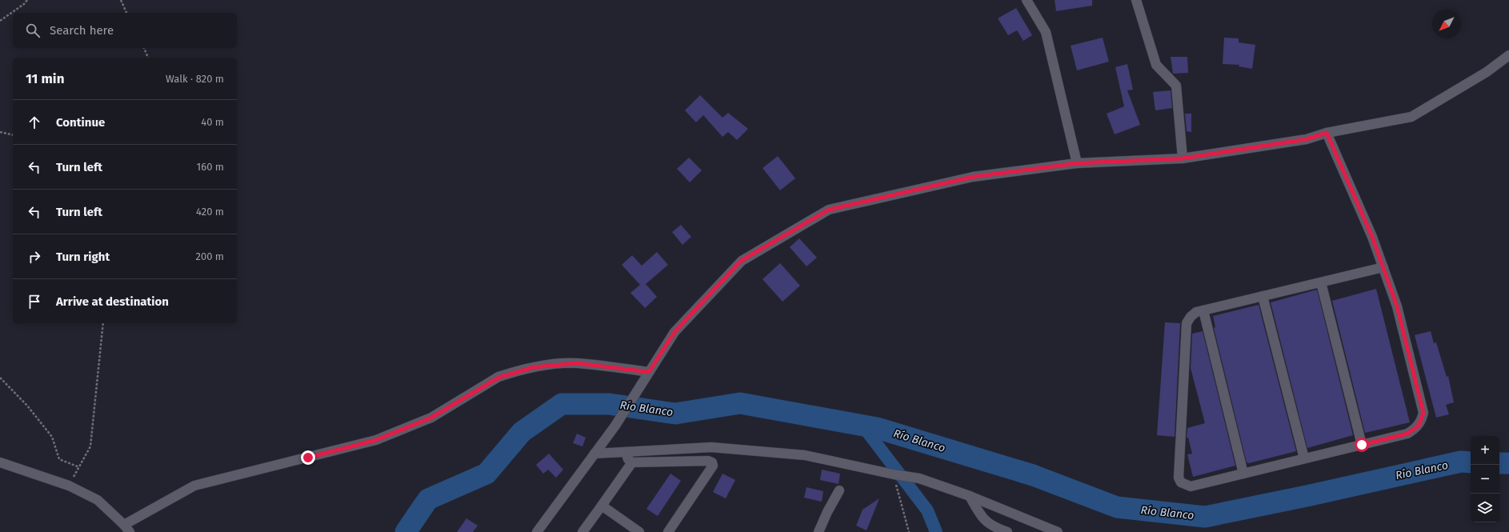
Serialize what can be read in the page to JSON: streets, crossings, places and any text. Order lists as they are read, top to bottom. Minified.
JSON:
{"water":["Río Blanco"],"north":"bottom left","page":{"search":"Search here","heading":["11 min","Walk · 820 m"],"list":[["Continue","40 m"],["Turn left","160 m"],["Turn left","420 m"],["Turn right","200 m"],"Arrive at destination"],"map_buttons":["+","−"]}}
